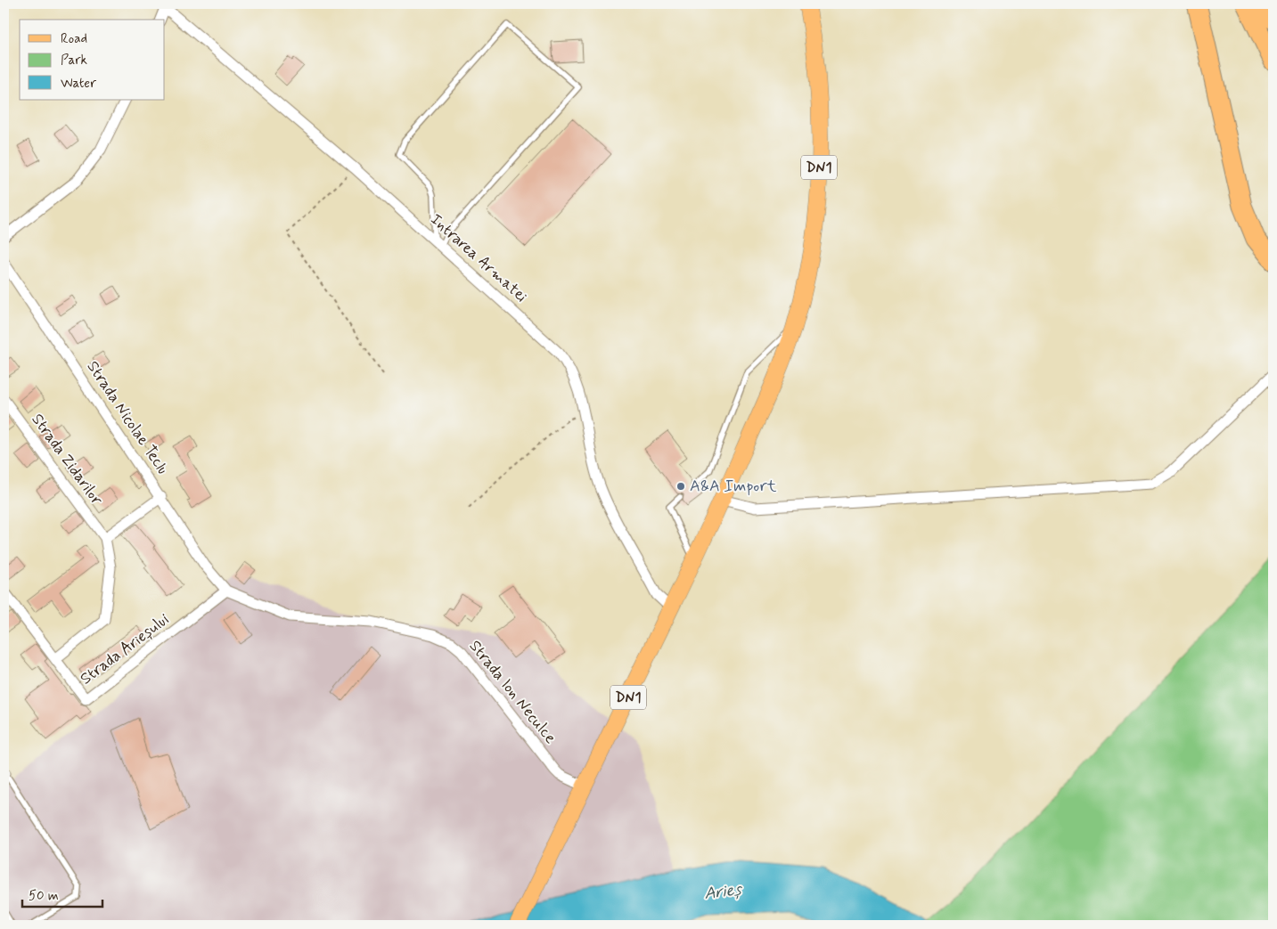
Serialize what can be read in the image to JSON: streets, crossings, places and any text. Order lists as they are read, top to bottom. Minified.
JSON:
{"streets":{"main road":["DN1"],"street":["Intrarea Armatei","Strada Nicolae Teclu","Strada Zidarilor","Strada Arieșului","Strada Ion Neculce"]},"crossings":[["DN1","Intrarea Armatei"],["DN1","Strada Ion Neculce"],["Strada Nicolae Teclu","Strada Arieșului"],["Strada Nicolae Teclu","Strada Ion Neculce"],["Strada Zidarilor","Strada Arieșului"],["Strada Arieșului","Strada Ion Neculce"]],"water":["Arieș"],"places":["A&A Import"],"legend":["Road","Park","Water"],"scale_bar":"50 m"}
